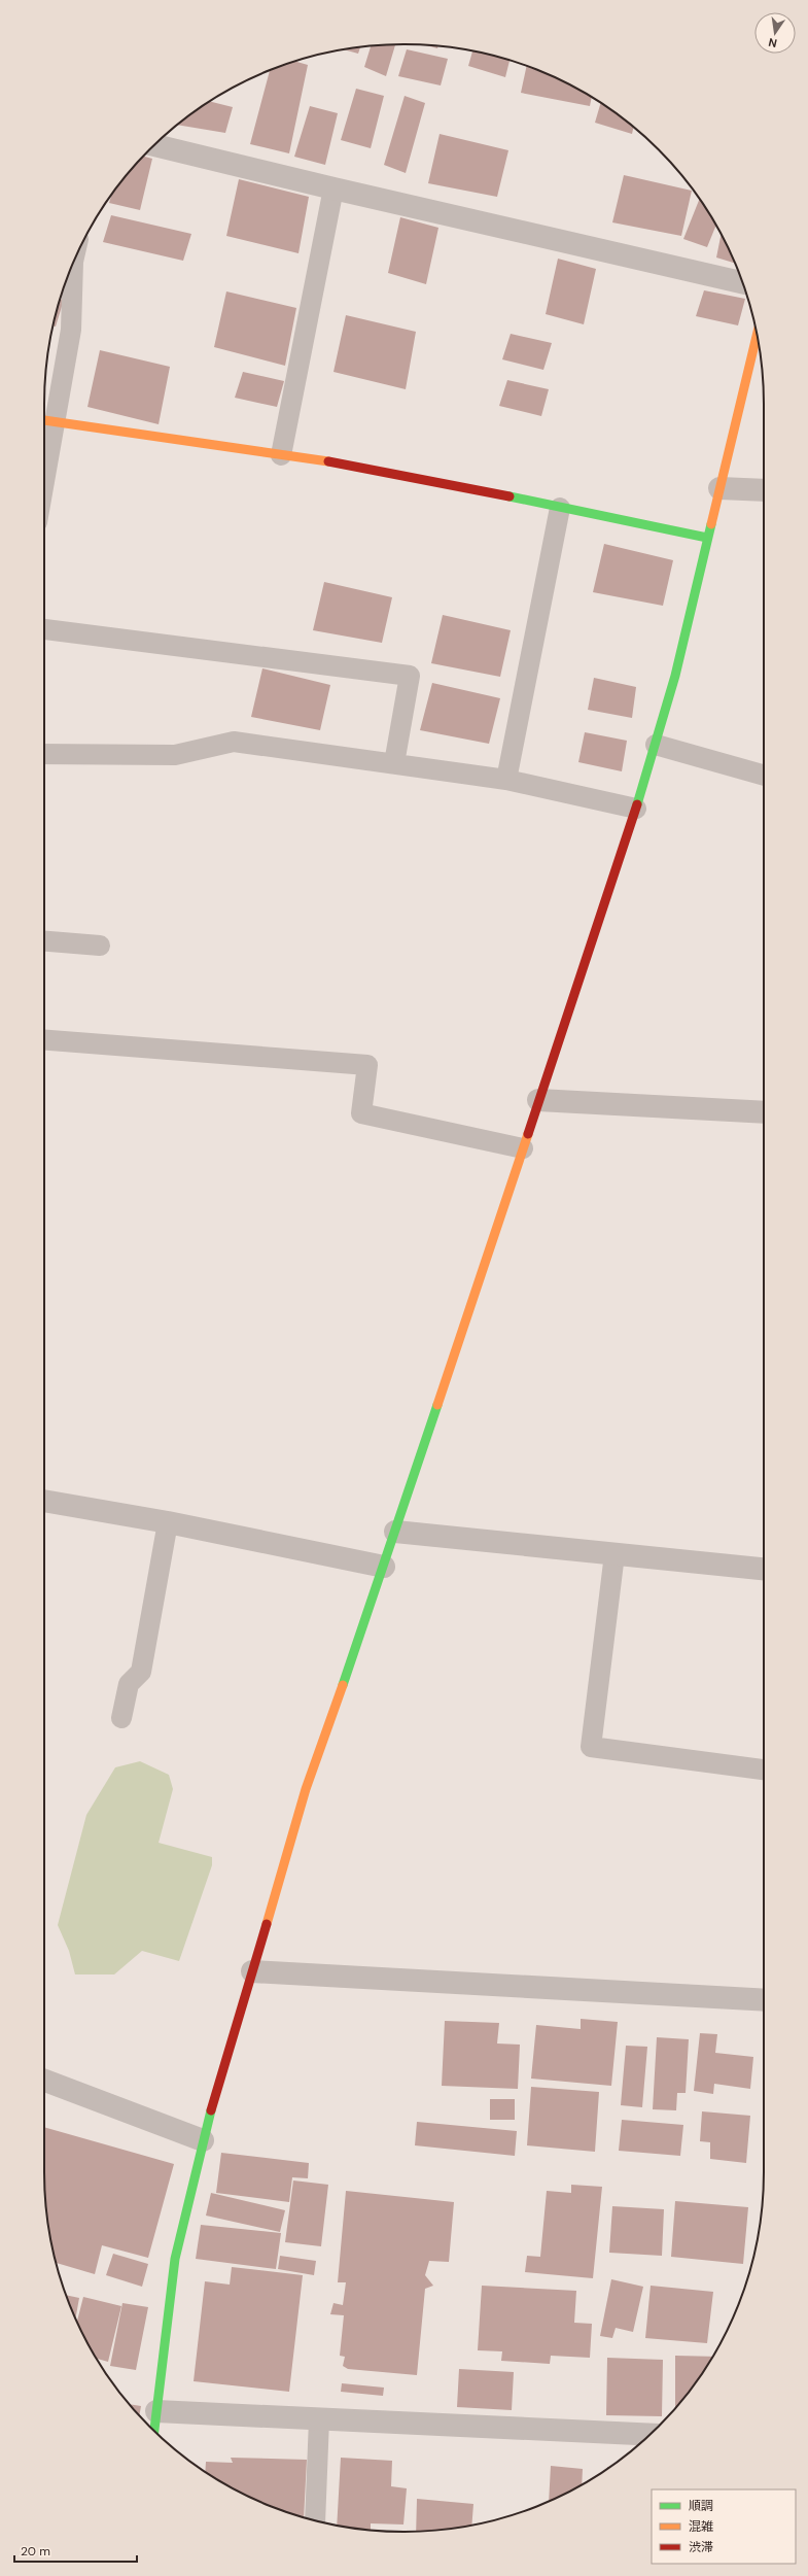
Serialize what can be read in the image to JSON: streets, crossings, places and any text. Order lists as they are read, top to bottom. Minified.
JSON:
{"legend":["順調","混雑","渋滞"],"scale_bar":"20 m","north":"bottom"}
